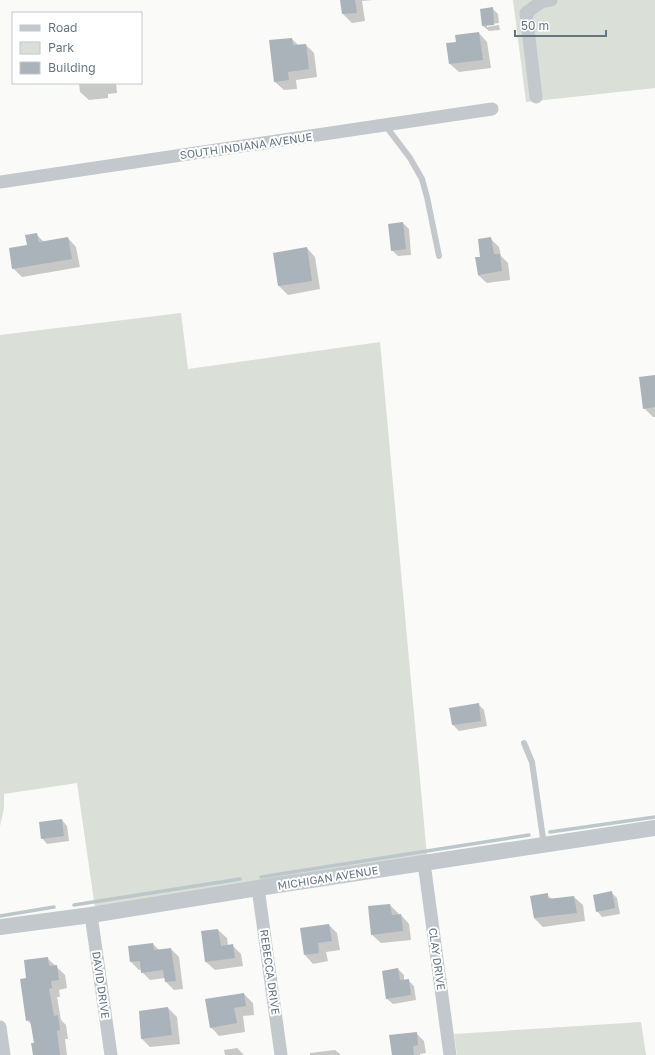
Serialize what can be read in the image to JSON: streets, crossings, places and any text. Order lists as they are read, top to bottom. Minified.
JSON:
{"streets":{"street":["SOUTH INDIANA AVENUE","MICHIGAN AVENUE","CLAY DRIVE","REBECCA DRIVE","DAVID DRIVE"]},"crossings":[["MICHIGAN AVENUE","CLAY DRIVE"],["MICHIGAN AVENUE","REBECCA DRIVE"],["MICHIGAN AVENUE","DAVID DRIVE"]],"legend":["Road","Park","Building"],"scale_bar":"50 m"}
